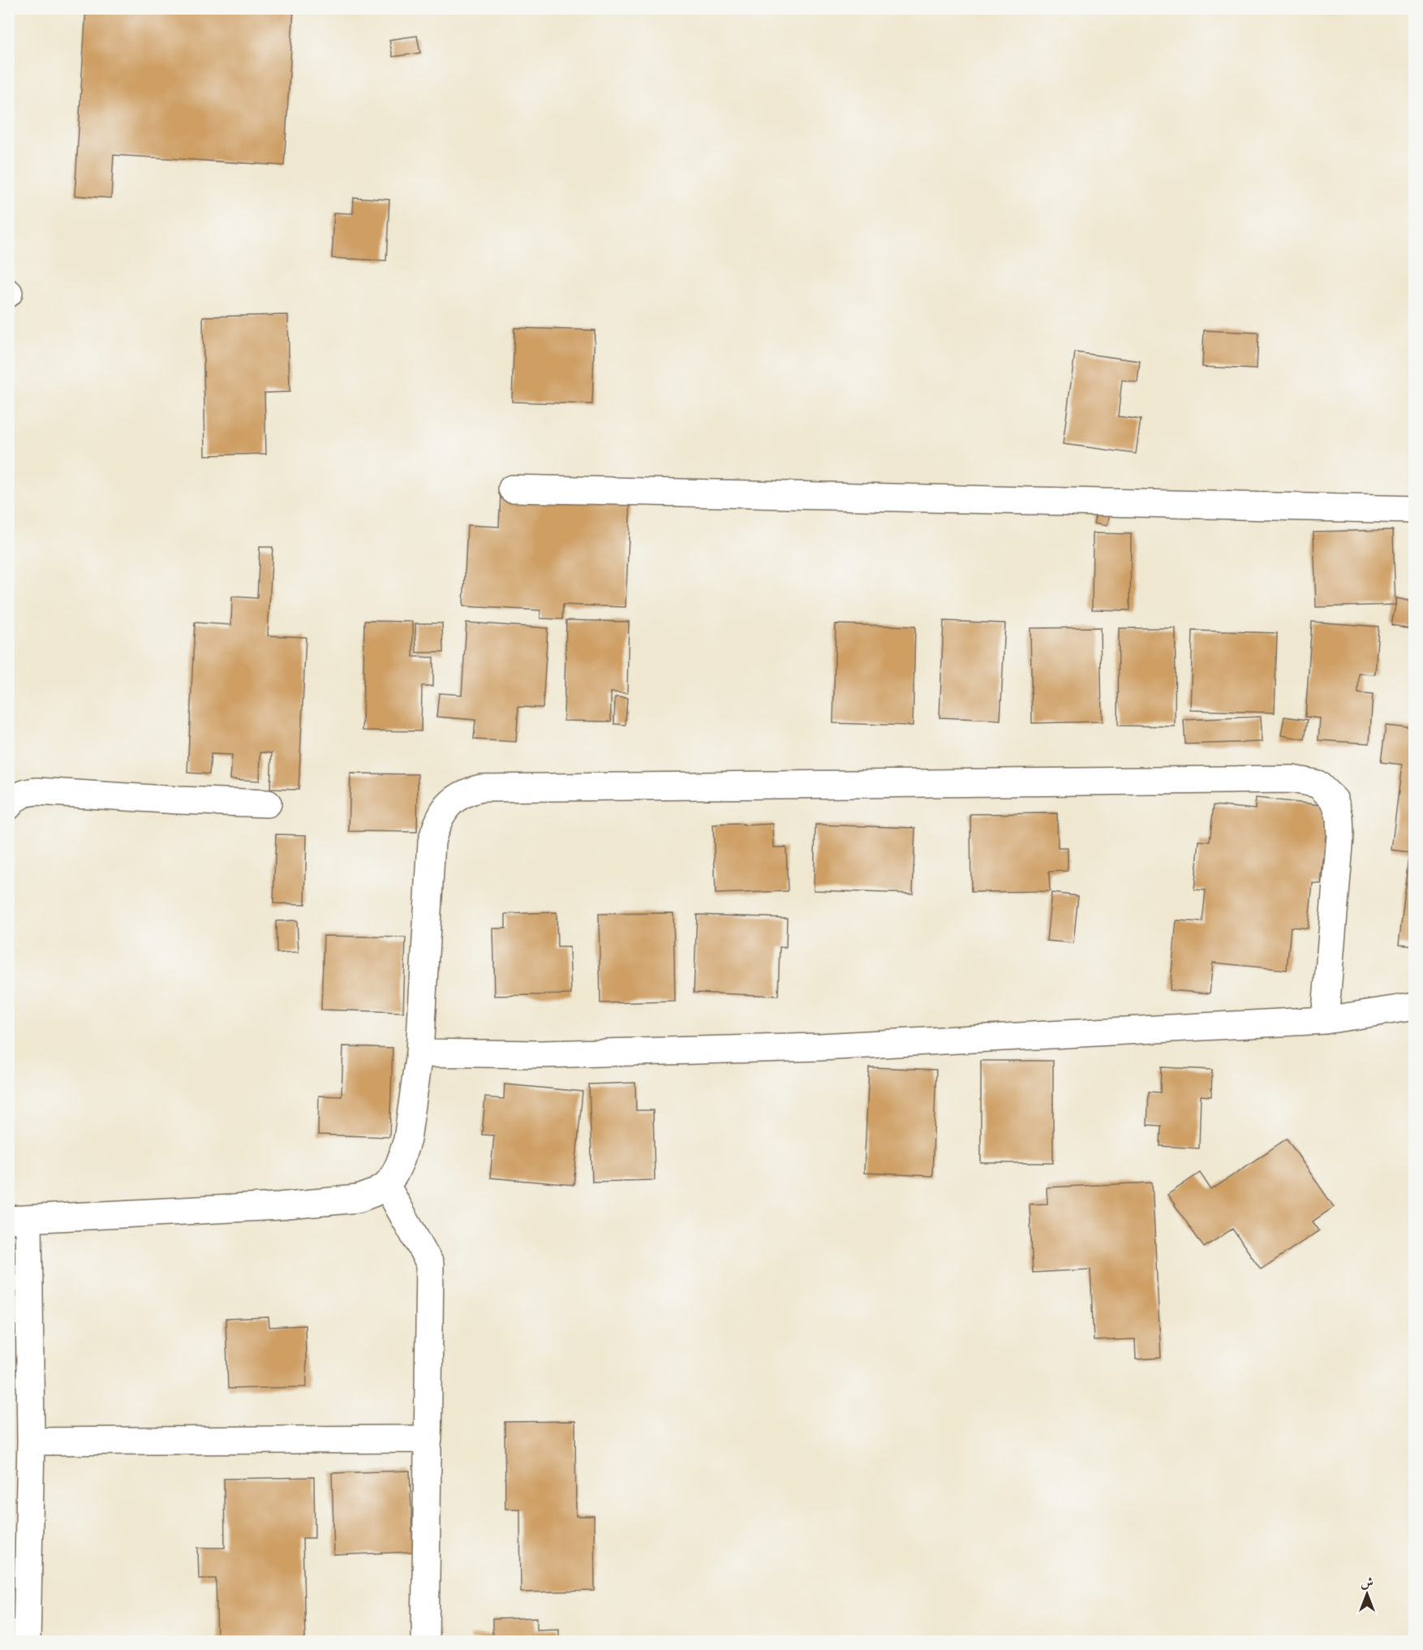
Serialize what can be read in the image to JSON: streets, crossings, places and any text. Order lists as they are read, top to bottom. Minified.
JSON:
{"north":"top"}
